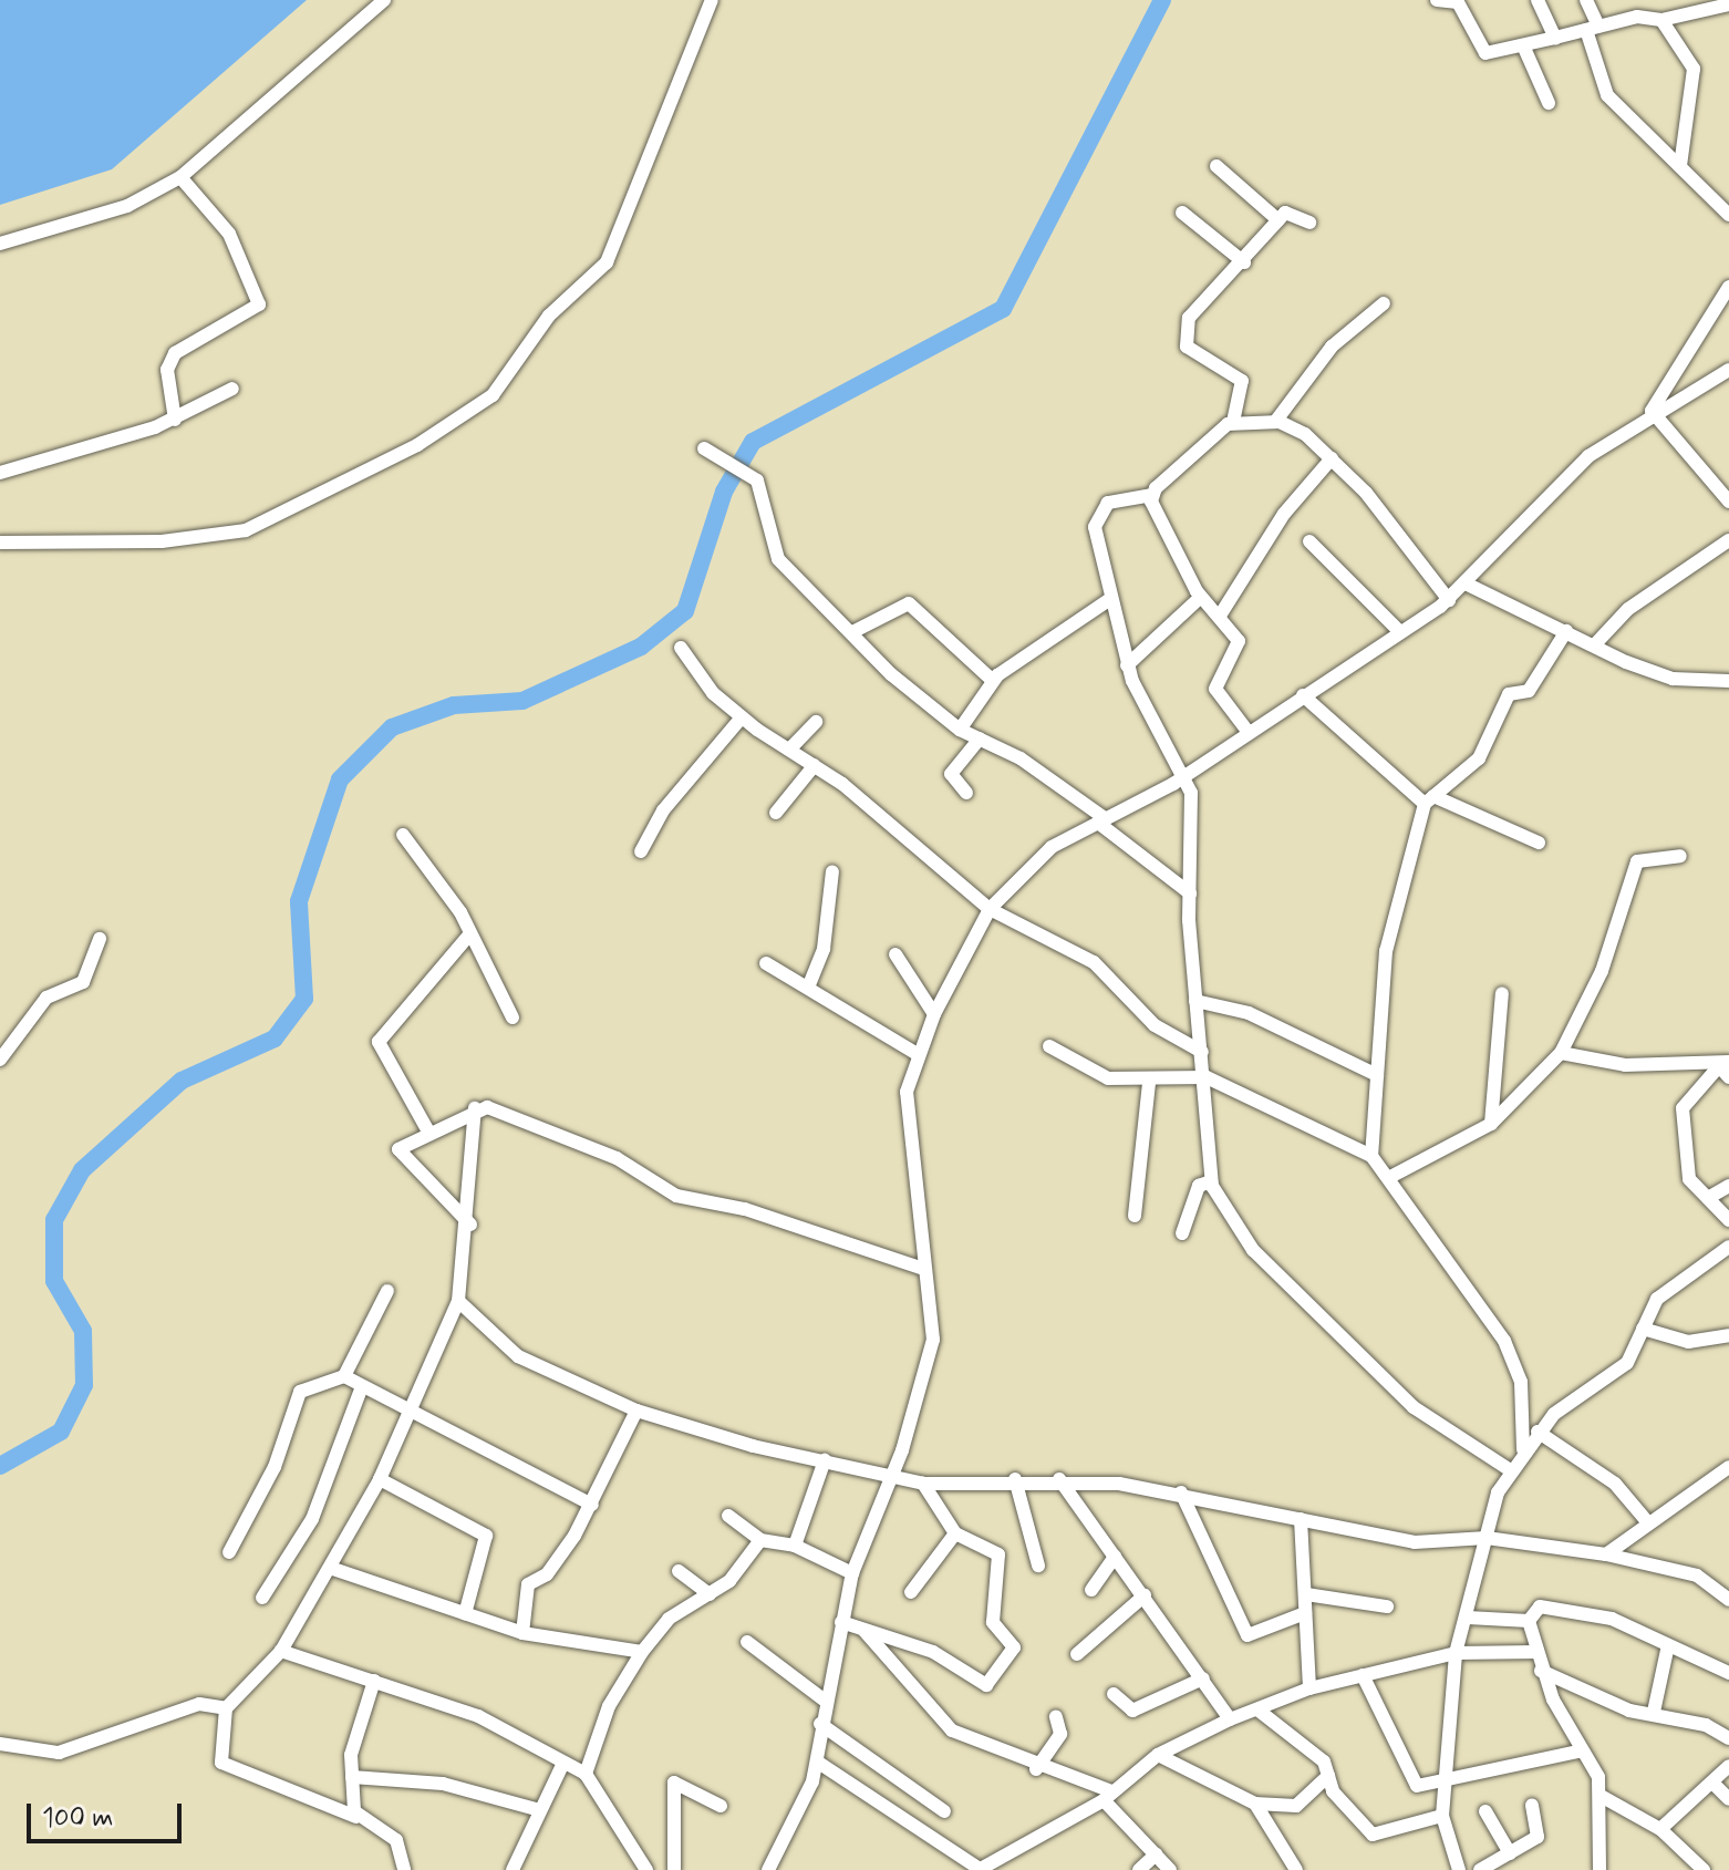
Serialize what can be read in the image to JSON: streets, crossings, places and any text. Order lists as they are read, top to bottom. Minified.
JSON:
{"scale_bar":"100 m"}
